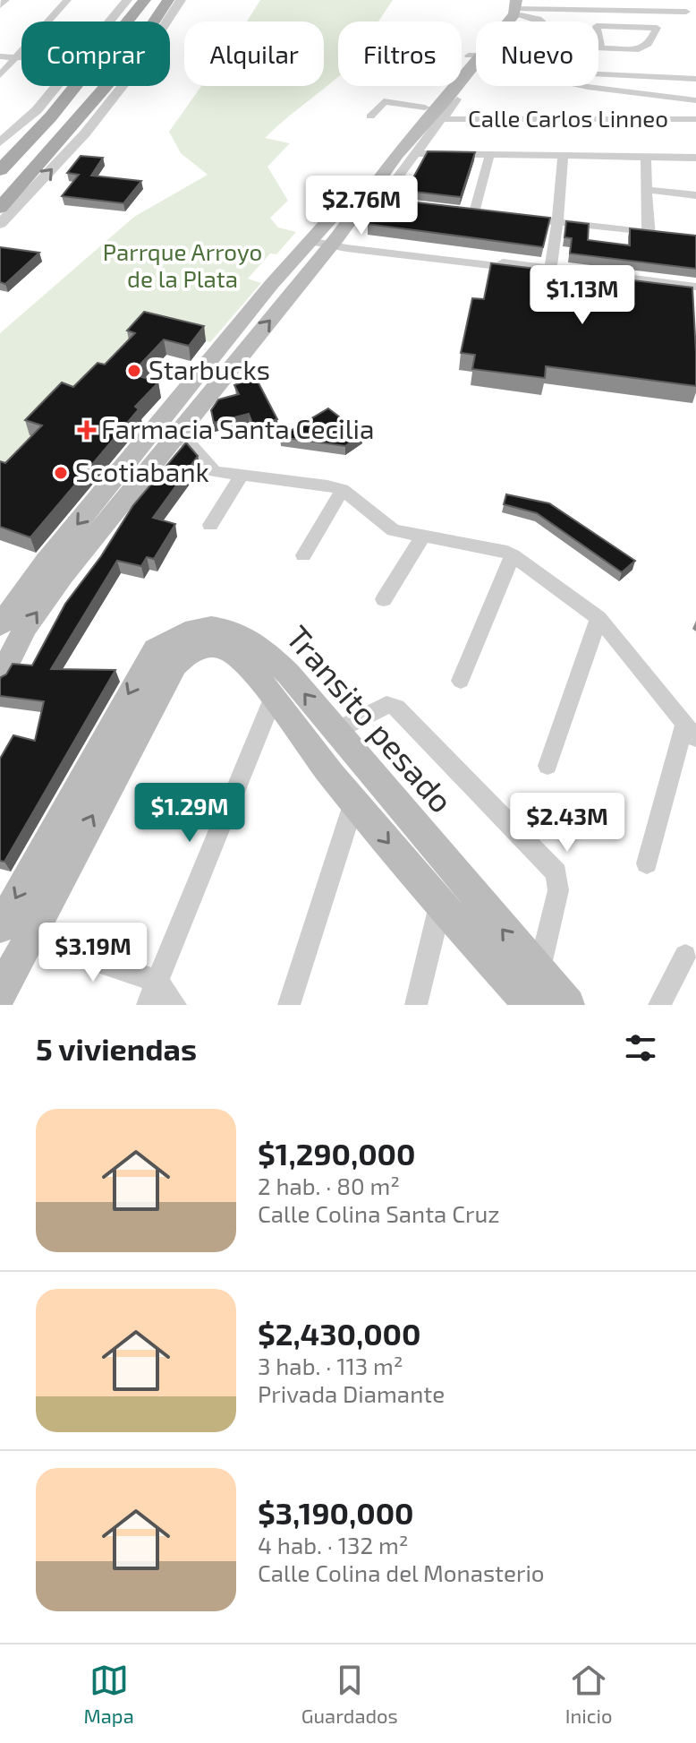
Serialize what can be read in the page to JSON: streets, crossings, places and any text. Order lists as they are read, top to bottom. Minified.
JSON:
{"streets":{"main road":["Transito pesado"],"street":["Calle Carlos Linneo"]},"parks":["Parrque Arroyo de la Plata"],"places":{"other":["Starbucks","Scotiabank"],"health":["Farmacia Santa Cecilia"]},"page":{"chip":["Comprar","Alquilar","Filtros","Nuevo"],"price":["$2.76M","$1.13M","$1.29M","$2.43M","$3.19M"],"heading":"5 viviendas","list":[{"name":"$1,290,000","note":"2 hab. · 80 m² · Calle Colina Santa Cruz"},{"name":"$2,430,000","note":"3 hab. · 113 m² · Privada Diamante"},{"name":"$3,190,000","note":"4 hab. · 132 m² · Calle Colina del Monasterio"}],"tabs":["Mapa","Guardados","Inicio"]}}
